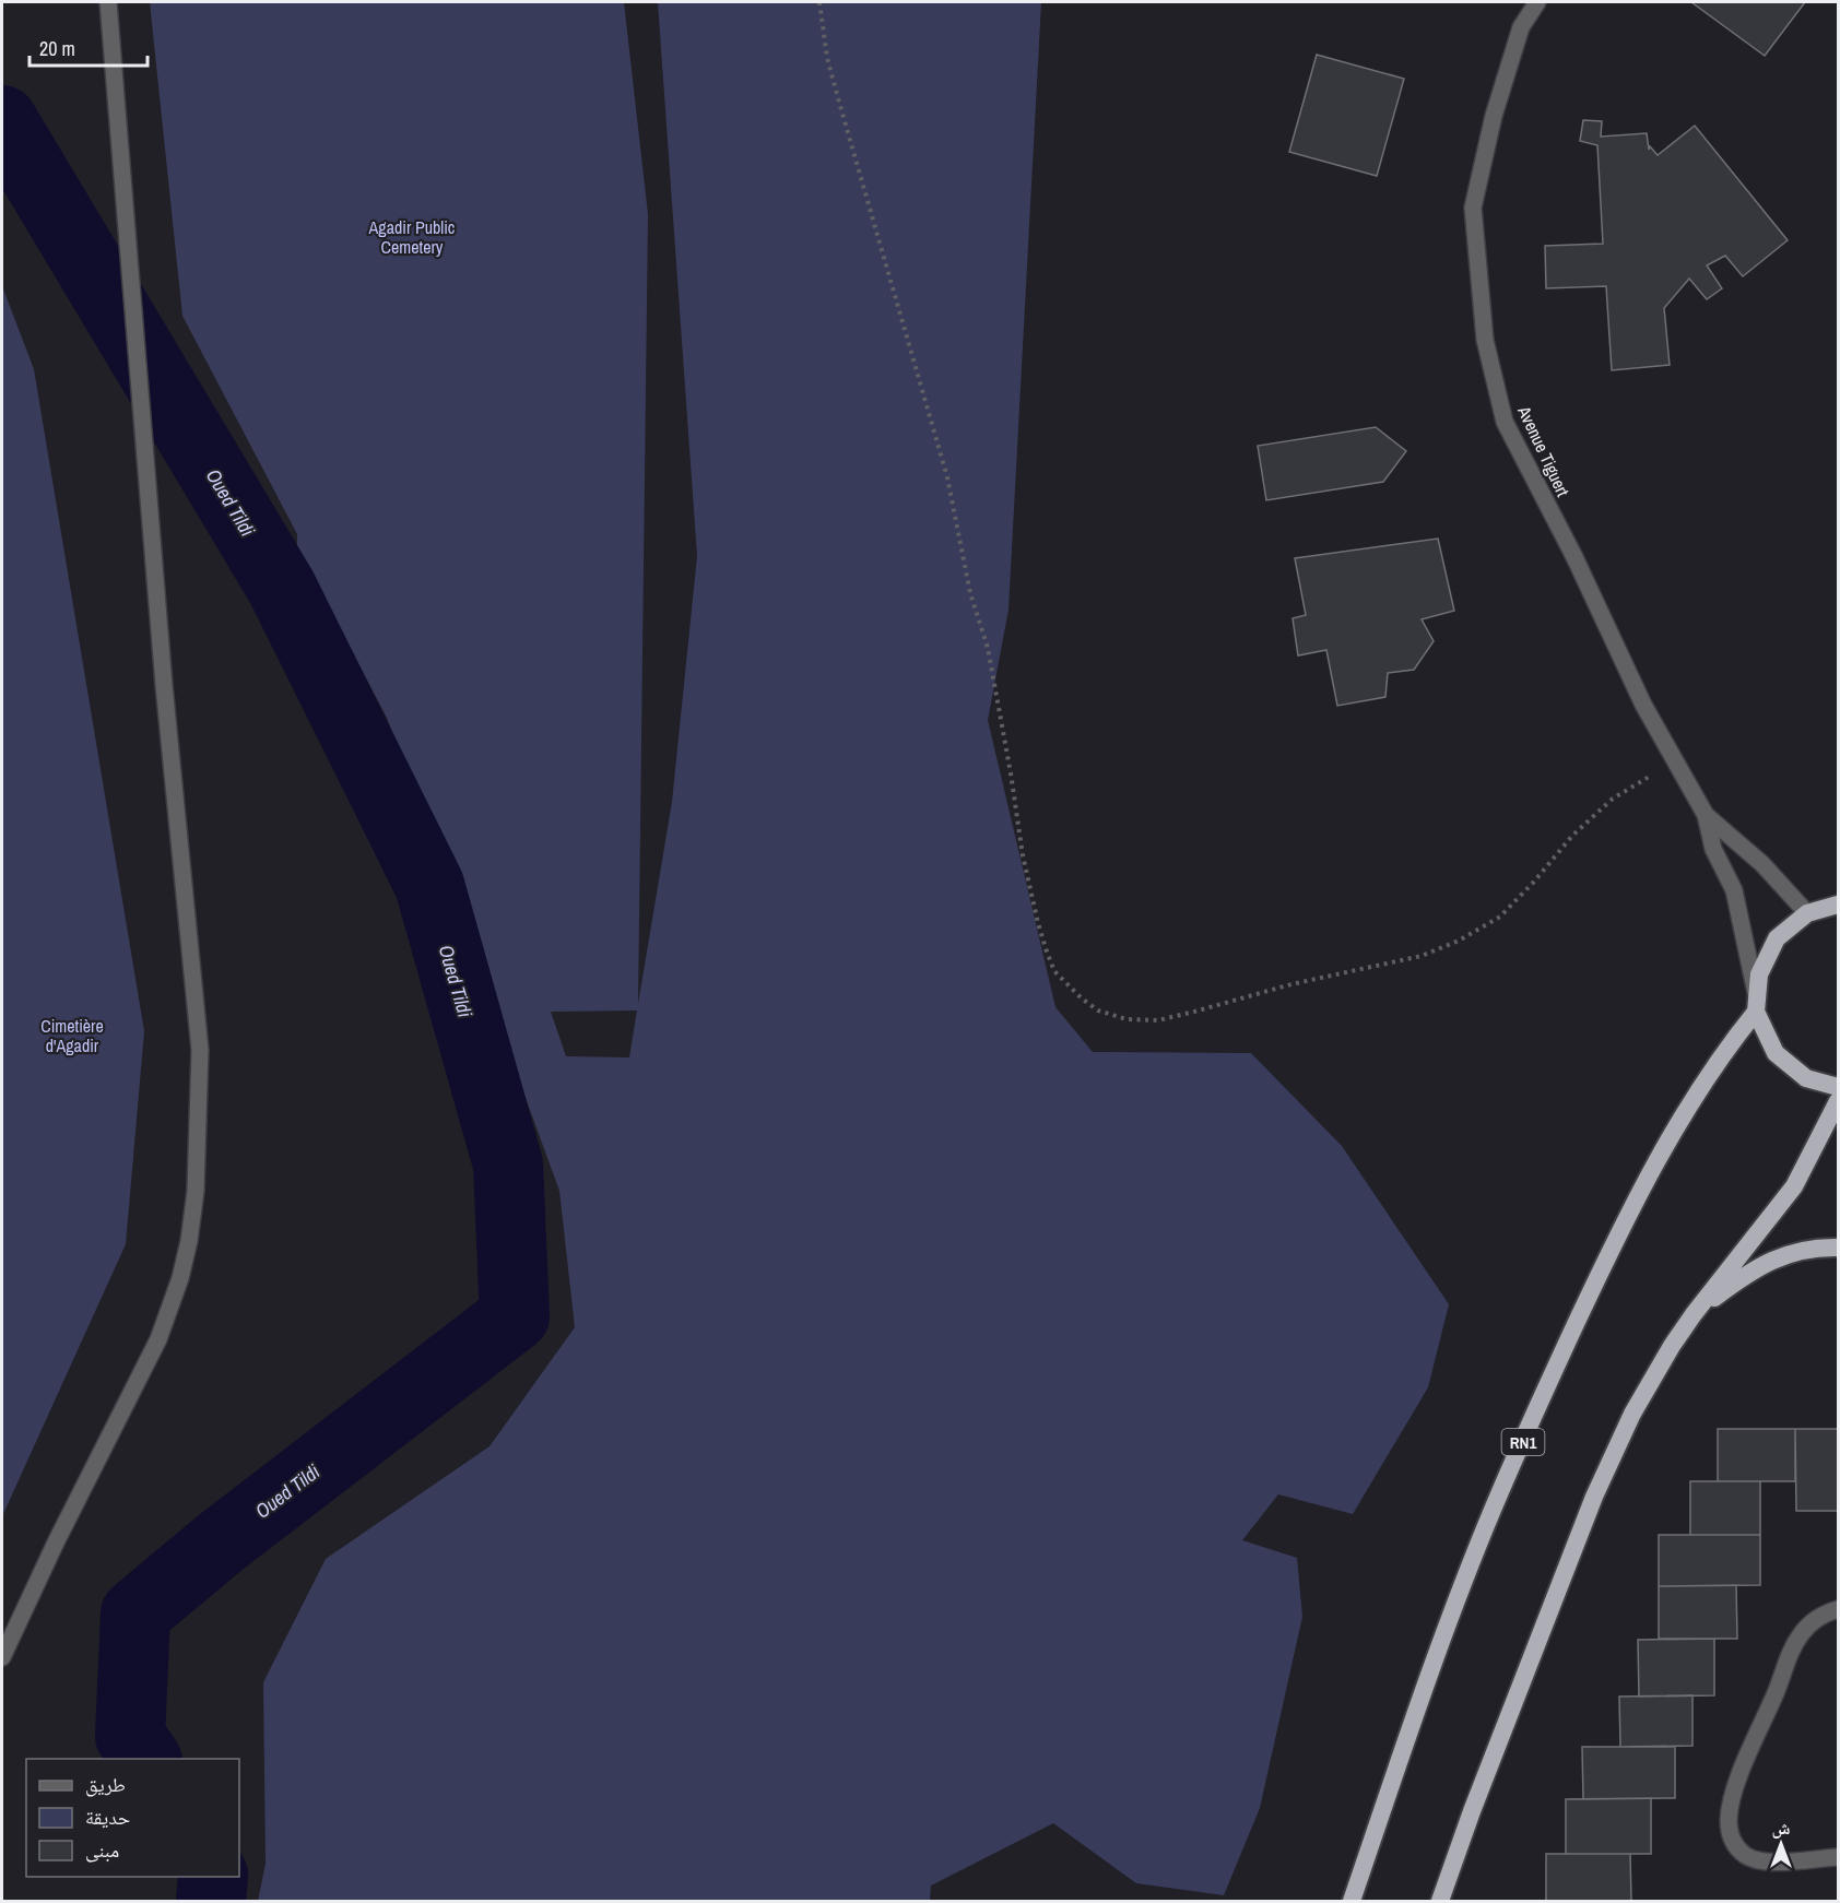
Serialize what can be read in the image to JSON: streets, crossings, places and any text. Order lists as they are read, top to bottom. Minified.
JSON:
{"streets":{"highway":["RN1"],"street":["Avenue Tiguert"]},"crossings":[["Avenue Tiguert","RN1"]],"water":["Oued Tildi"],"parks":["Agadir Public Cemetery","Cimetière d'Agadir"],"legend":["طريق","حديقة","مبنى"],"scale_bar":"20 m","north":"top"}
